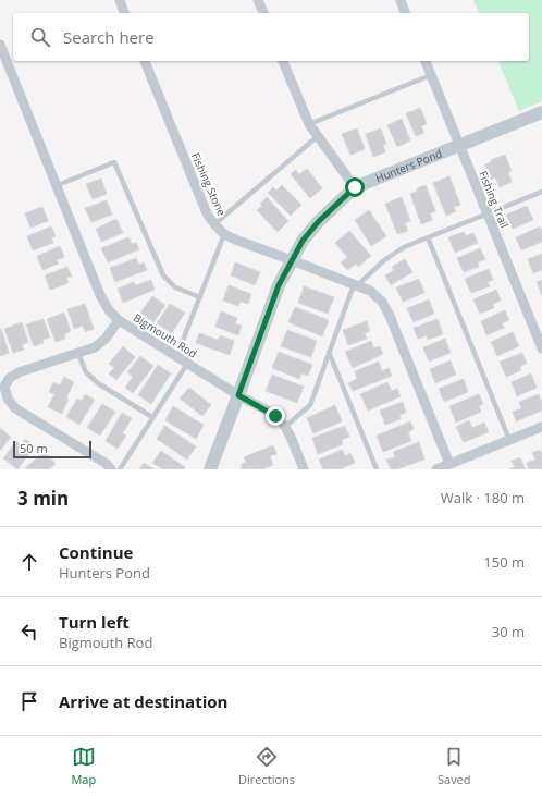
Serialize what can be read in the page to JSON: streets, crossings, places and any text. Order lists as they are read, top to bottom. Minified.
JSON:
{"streets":{"street":["Hunters Pond","Fishing Stone","Fishing Trail","Bigmouth Rod"]},"crossings":[["Hunters Pond","Fishing Stone"],["Hunters Pond","Fishing Trail"],["Hunters Pond","Bigmouth Rod"]],"scale_bar":"50 m","page":{"search":"Search here","scale":"50 m","heading":["3 min","Walk · 180 m"],"list":[["Continue","Hunters Pond","150 m"],["Turn left","Bigmouth Rod","30 m"],"Arrive at destination"],"nav":["Map","Directions","Saved"]}}
